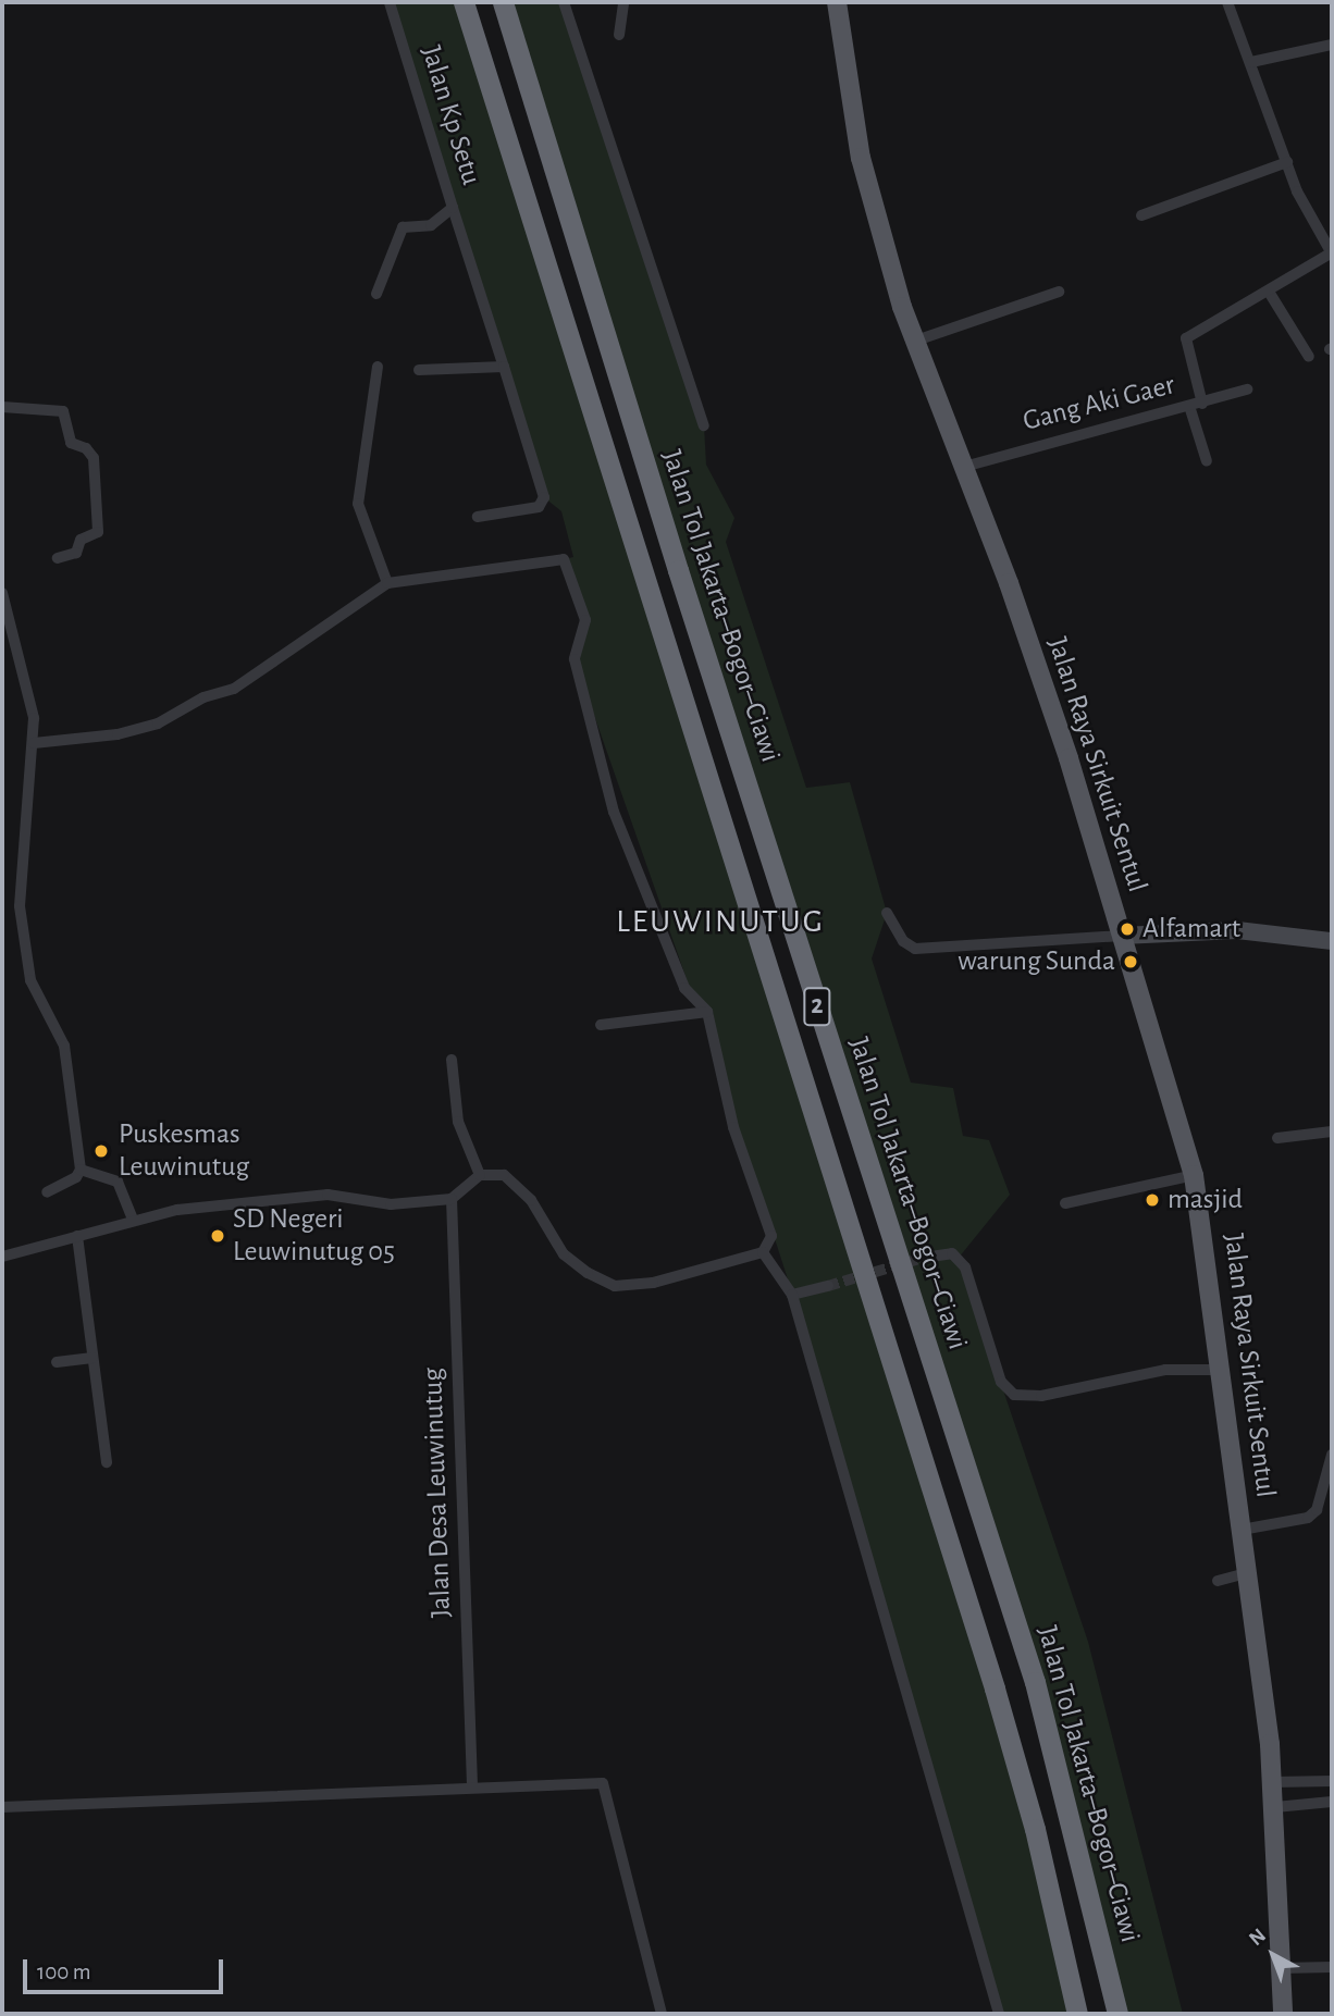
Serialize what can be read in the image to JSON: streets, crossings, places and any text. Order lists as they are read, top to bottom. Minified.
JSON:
{"streets":{"highway":["Jalan Tol Jakarta–Bogor–Ciawi","2"],"main road":["Jalan Raya Sirkuit Sentul"],"street":["Jalan Kp Setu","Gang Aki Gaer","Jalan Desa Leuwinutug"]},"crossings":[["Gang Aki Gaer","Jalan Raya Sirkuit Sentul"]],"districts":["LEUWINUTUG"],"places":["Alfamart","warung Sunda","Puskesmas Leuwinutug","masjid","SD Negeri Leuwinutug 05"],"scale_bar":"100 m","north":"top left"}
